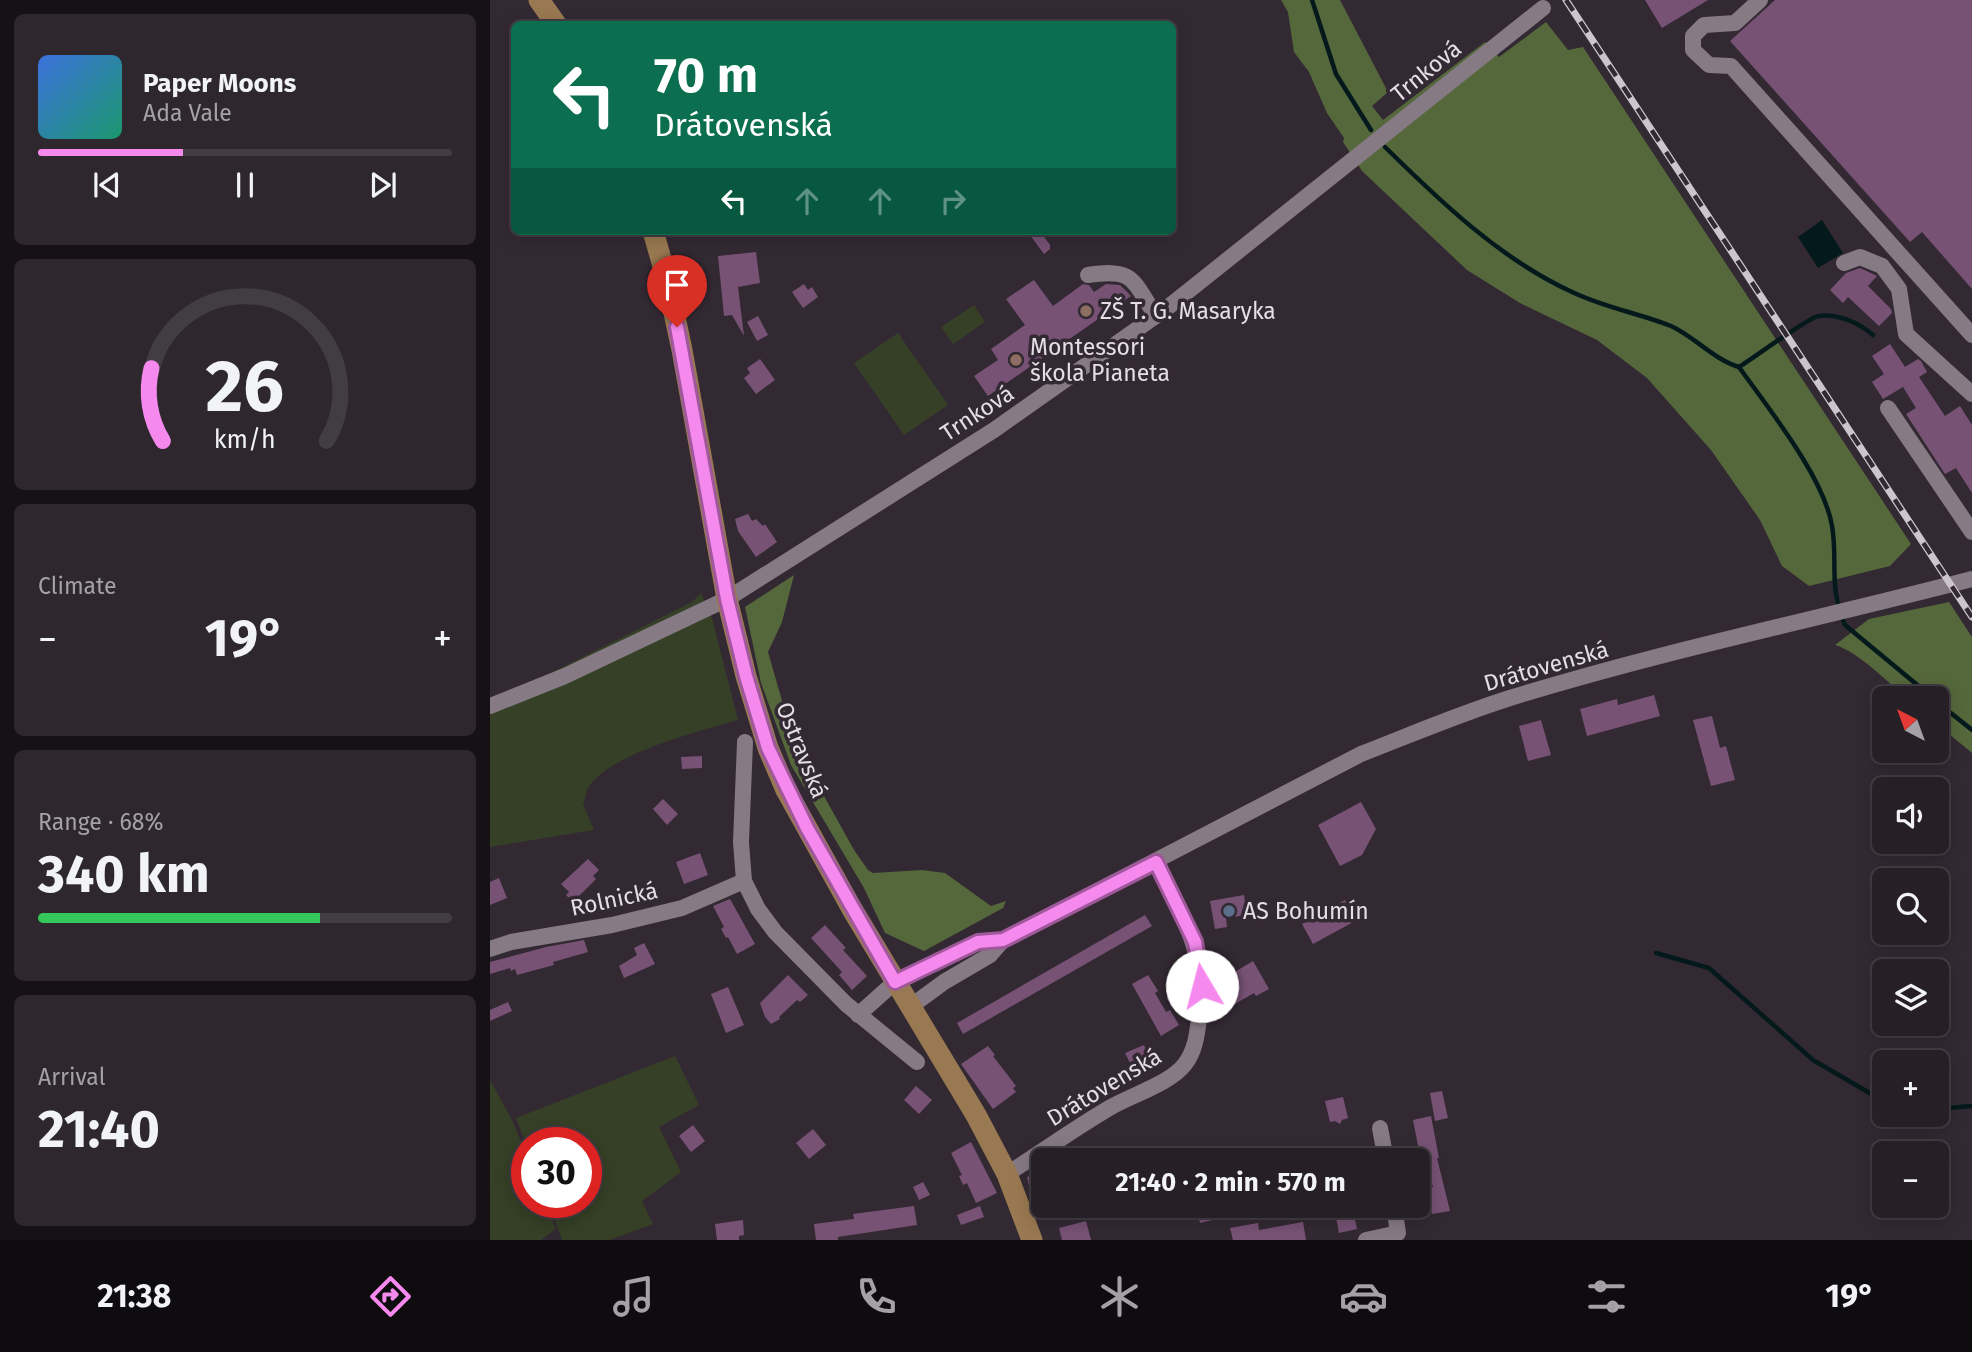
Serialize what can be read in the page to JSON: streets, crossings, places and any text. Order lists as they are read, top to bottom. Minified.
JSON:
{"streets":{"main road":["Ostravská"],"street":["Trnková","Drátovenská","Rolnická"]},"crossings":[["Trnková","Ostravská"],["Drátovenská","Ostravská"]],"places":["ZŠ T. G. Masaryka","Montessori škola Pianeta","AS Bohumín"],"north":"top left","page":{"turn":["70 m","Drátovenská"],"song":["Paper Moons","Ada Vale"],"tile":["Climate",["Range · 68%","340 km"],["Arrival","21:40"]],"heat":["−","19°","+"],"map_buttons":["+","−"],"limit":"30","trip":"21:40 · 2 min · 570 m","tabs":["21:38","19°"],"gauge":["26","km/h"]}}
